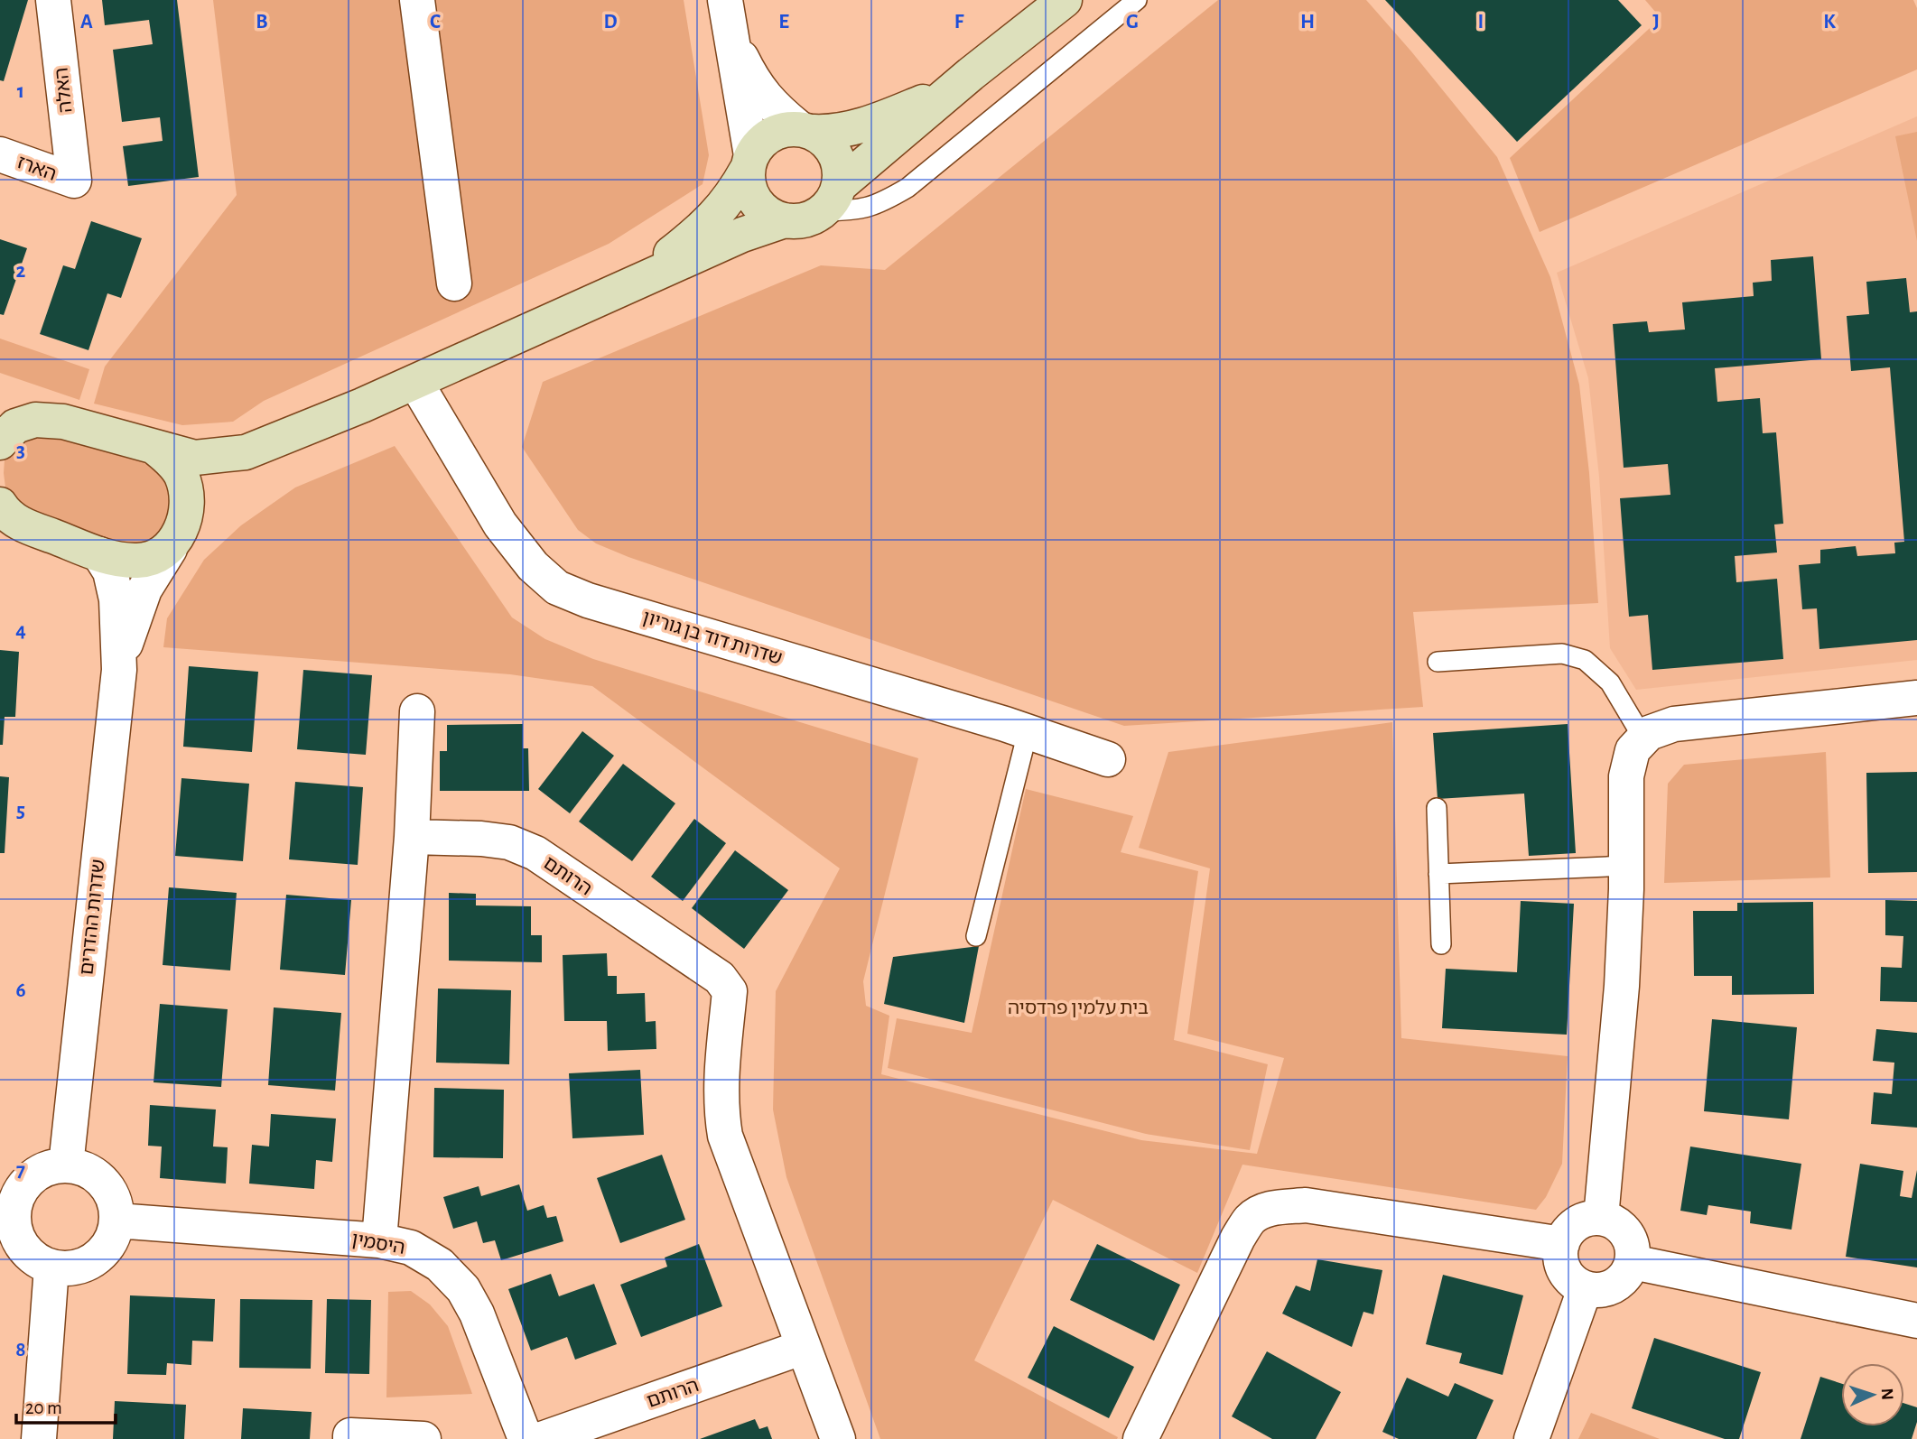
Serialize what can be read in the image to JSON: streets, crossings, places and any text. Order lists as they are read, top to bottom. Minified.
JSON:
{"streets":{"street":["האלה","הארז","שדרות דוד בן גוריון","הרותם","שדרות ההדרים","היסמין"]},"crossings":[["האלה","הארז"],["שדרות ההדרים","היסמין"]],"parks":["בית עלמין פרדסיה"],"scale_bar":"20 m","north":"right","grid":{"columns":["A","B","C","D","E","F","G","H","I","J","K"],"rows":["1","2","3","4","5","6","7","8"]}}
